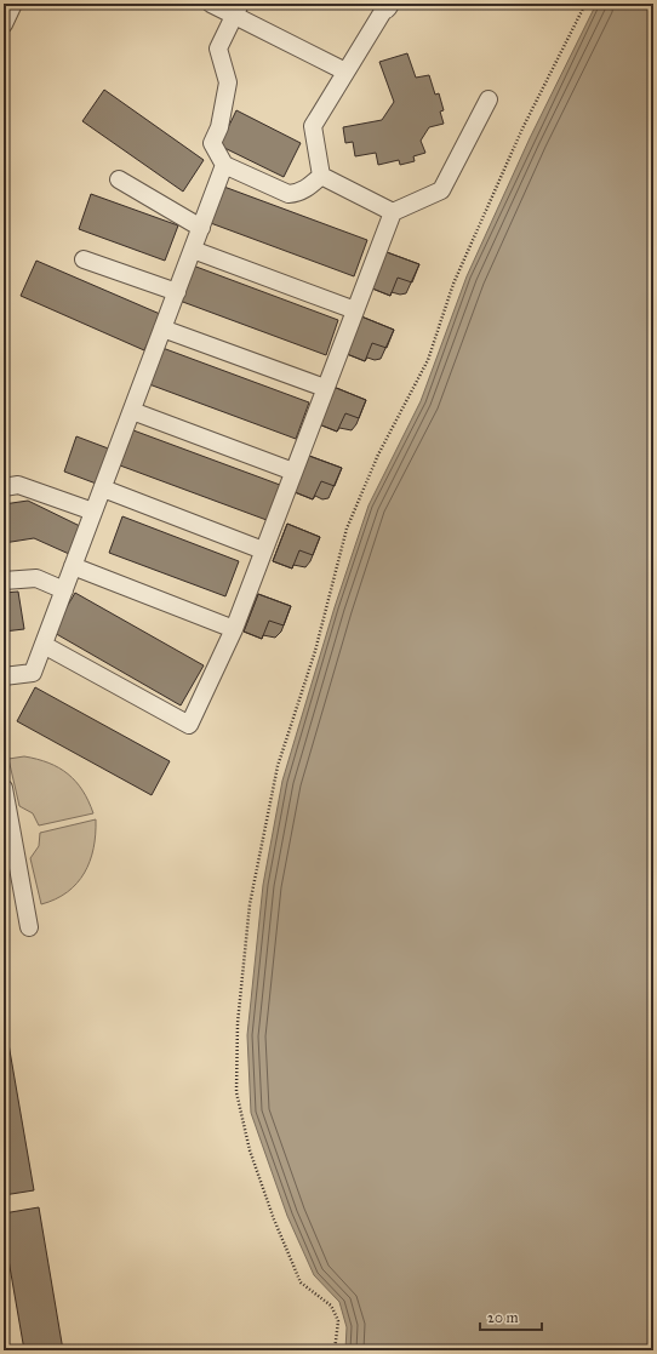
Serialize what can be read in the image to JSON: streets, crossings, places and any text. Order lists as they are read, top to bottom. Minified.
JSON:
{"scale_bar":"20 m"}
